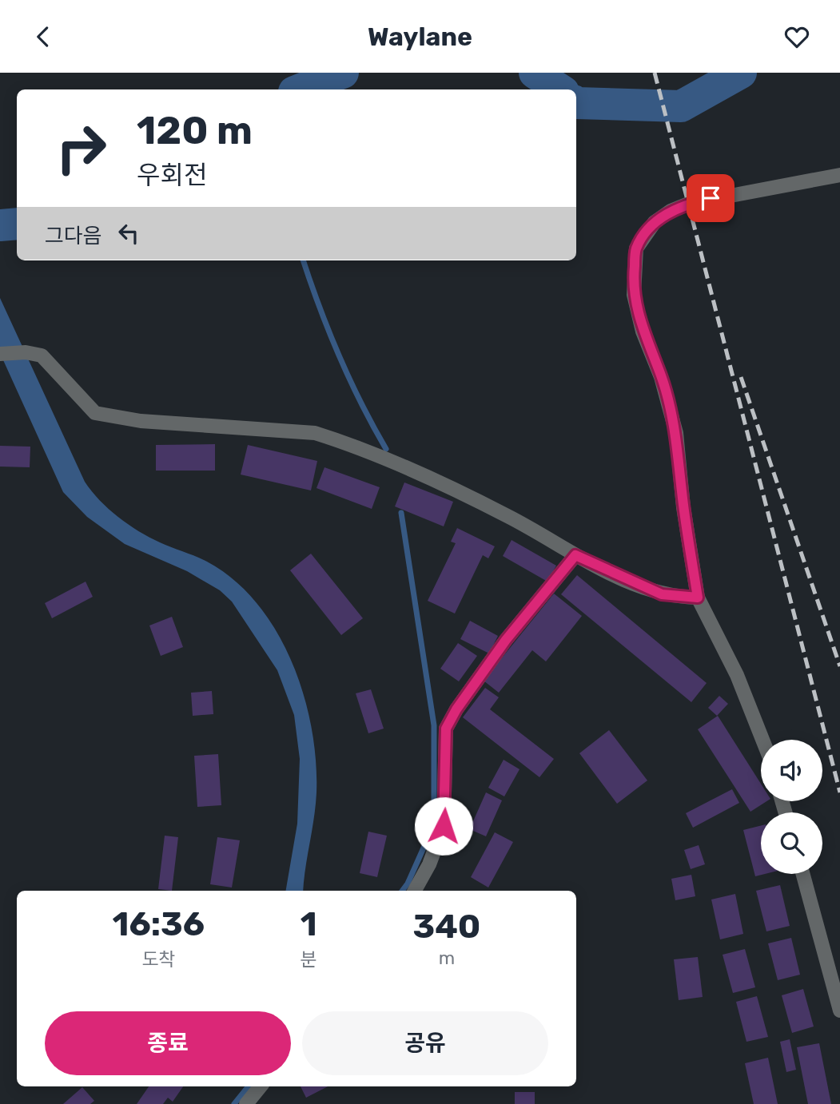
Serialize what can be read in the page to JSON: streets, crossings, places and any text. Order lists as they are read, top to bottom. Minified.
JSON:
{"page":{"header":"Waylane","turn":["120 m","우회전"],"then":"그다음","eta":["16:36","도착","1","분","340","m"],"buttons":["종료","공유"]}}
